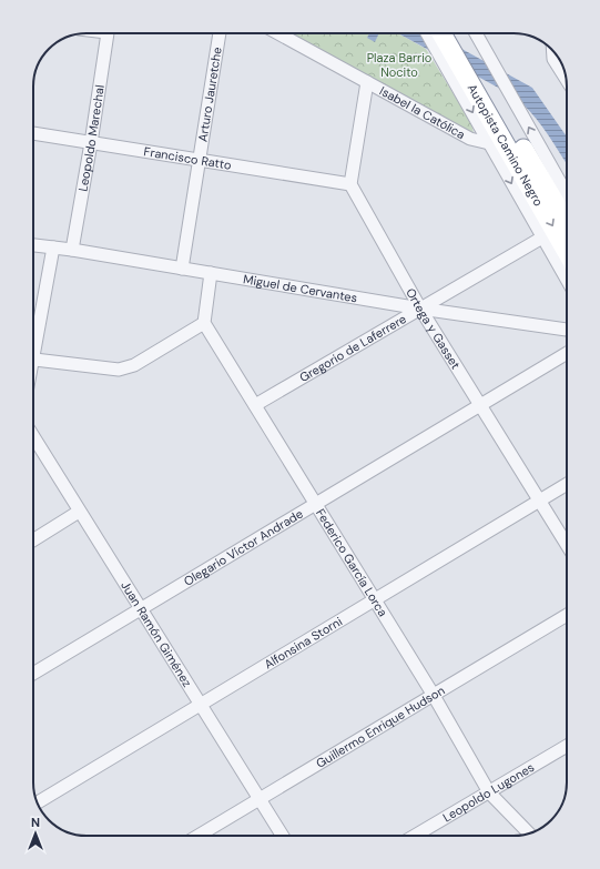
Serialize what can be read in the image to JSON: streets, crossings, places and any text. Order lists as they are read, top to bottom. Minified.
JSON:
{"streets":{"highway":["Autopista Camino Negro"],"street":["Arturo Jauretche","Isabel la Católica","Leopoldo Marechal","Francisco Ratto","Miguel de Cervantes","Ortega y Gasset","Gregorio de Laferrere","Olegario Víctor Andrade","Federico García Lorca","Juan Ramón Giménez","Alfonsina Storni","Guillermo Enrique Hudson","Leopoldo Lugones"]},"crossings":[["Arturo Jauretche","Francisco Ratto"],["Arturo Jauretche","Miguel de Cervantes"],["Leopoldo Marechal","Francisco Ratto"],["Leopoldo Marechal","Miguel de Cervantes"],["Francisco Ratto","Ortega y Gasset"],["Miguel de Cervantes","Ortega y Gasset"],["Miguel de Cervantes","Gregorio de Laferrere"],["Ortega y Gasset","Gregorio de Laferrere"],["Ortega y Gasset","Olegario Víctor Andrade"],["Ortega y Gasset","Alfonsina Storni"],["Gregorio de Laferrere","Federico García Lorca"],["Olegario Víctor Andrade","Federico García Lorca"],["Olegario Víctor Andrade","Juan Ramón Giménez"],["Federico García Lorca","Alfonsina Storni"],["Federico García Lorca","Guillermo Enrique Hudson"],["Federico García Lorca","Leopoldo Lugones"],["Juan Ramón Giménez","Alfonsina Storni"],["Juan Ramón Giménez","Guillermo Enrique Hudson"]],"parks":["Plaza Barrio Nocito"],"north":"top"}
